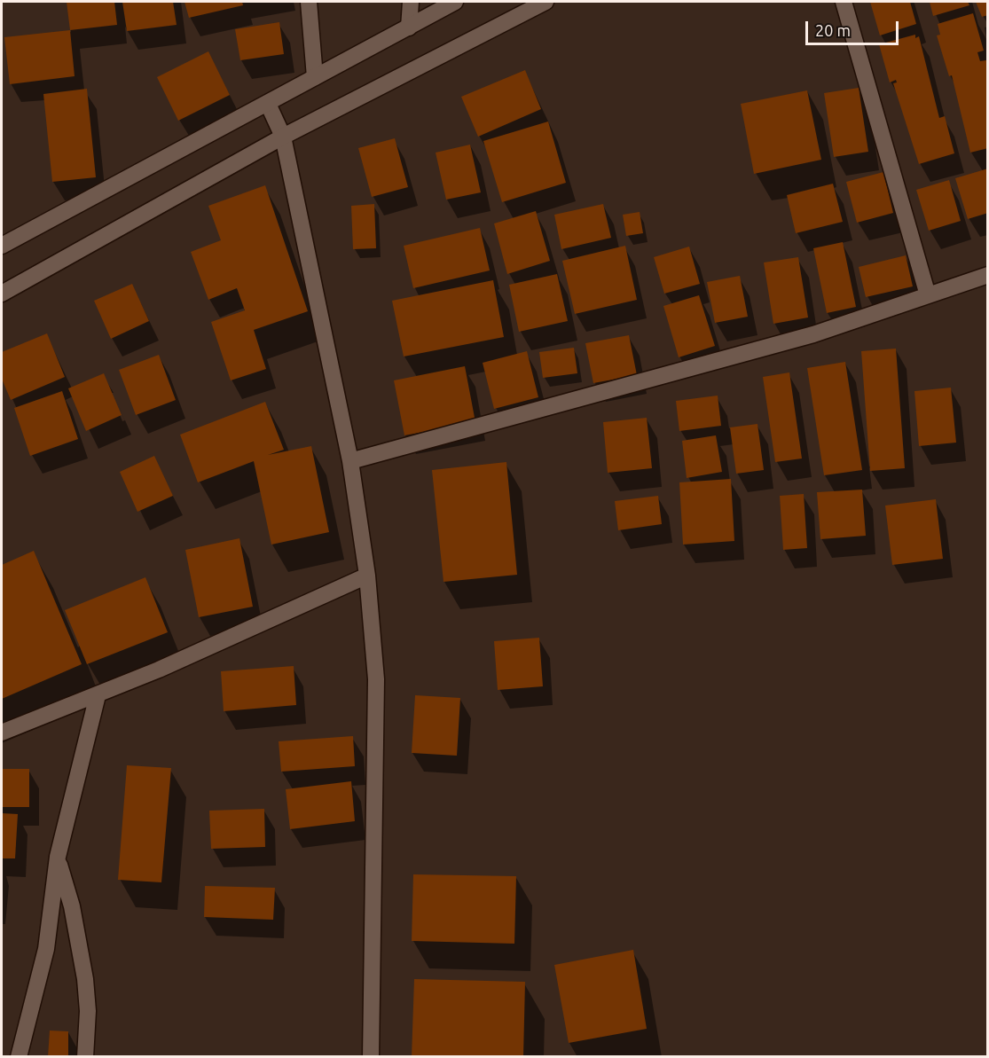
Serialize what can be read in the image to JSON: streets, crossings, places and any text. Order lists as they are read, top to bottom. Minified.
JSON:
{"scale_bar":"20 m"}
